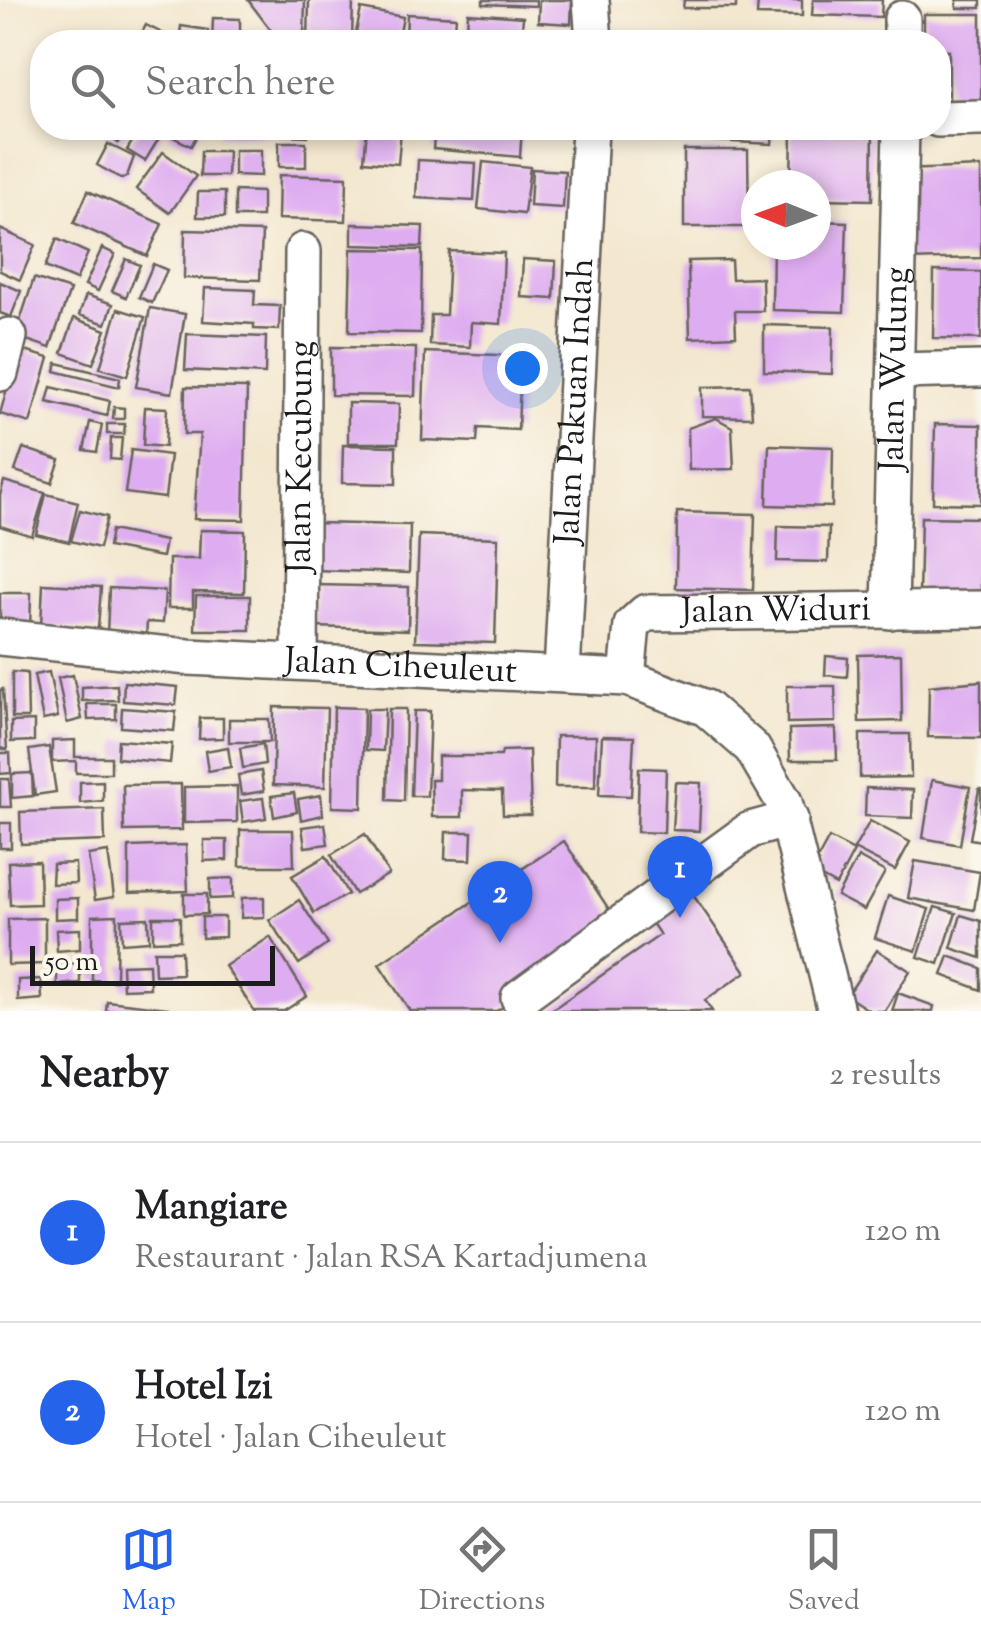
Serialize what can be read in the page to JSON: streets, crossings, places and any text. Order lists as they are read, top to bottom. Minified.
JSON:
{"streets":{"street":["Jalan Wulung","Jalan Pakuan Indah","Jalan Kecubung","Jalan Widuri","Jalan Ciheuleut"]},"crossings":[["Jalan Wulung","Jalan Widuri"],["Jalan Pakuan Indah","Jalan Ciheuleut"],["Jalan Kecubung","Jalan Ciheuleut"],["Jalan Widuri","Jalan Ciheuleut"]],"scale_bar":"50 m","north":"left","page":{"search":"Search here","pins":["1","2"],"scale":"50 m","heading":["Nearby","2 results"],"list":[{"mark":"1","name":"Mangiare","note":"Restaurant · Jalan RSA Kartadjumena","value":"120 m"},{"mark":"2","name":"Hotel Izi","note":"Hotel · Jalan Ciheuleut","value":"120 m"}],"nav":["Map","Directions","Saved"]}}
